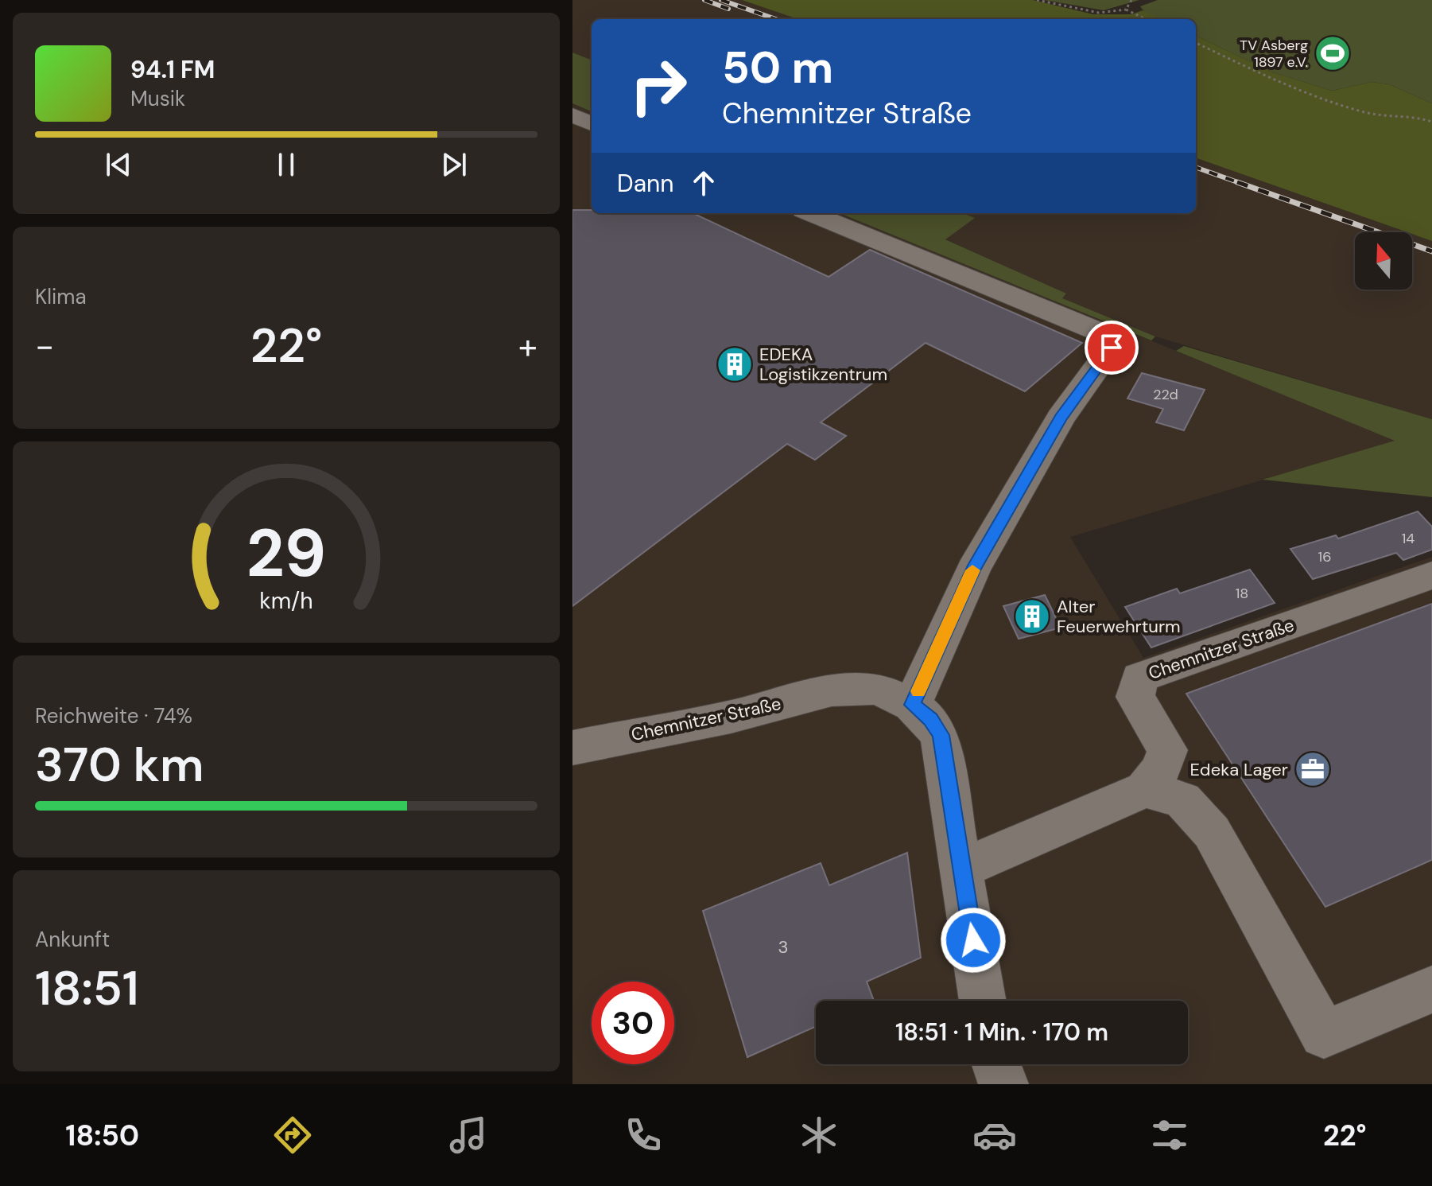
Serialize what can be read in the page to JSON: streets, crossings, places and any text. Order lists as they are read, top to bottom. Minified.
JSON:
{"streets":{"street":["Chemnitzer Straße"]},"places":{"sports":["TV Asberg 1897 e.V."],"building":["EDEKA Logistikzentrum","Alter Feuerwehrturm"],"office":["Edeka Lager"]},"house_numbers":["22d","14","16","18","3"],"north":"top","page":{"turn":["50 m","Chemnitzer Straße"],"song":["94.1 FM","Musik"],"then":"Dann","tile":["Klima",["Reichweite · 74%","370 km"],["Ankunft","18:51"]],"heat":["−","22°","+"],"limit":"30","trip":"18:51 · 1 Min. · 170 m","tabs":["18:50","22°"],"gauge":["29","km/h"]}}
